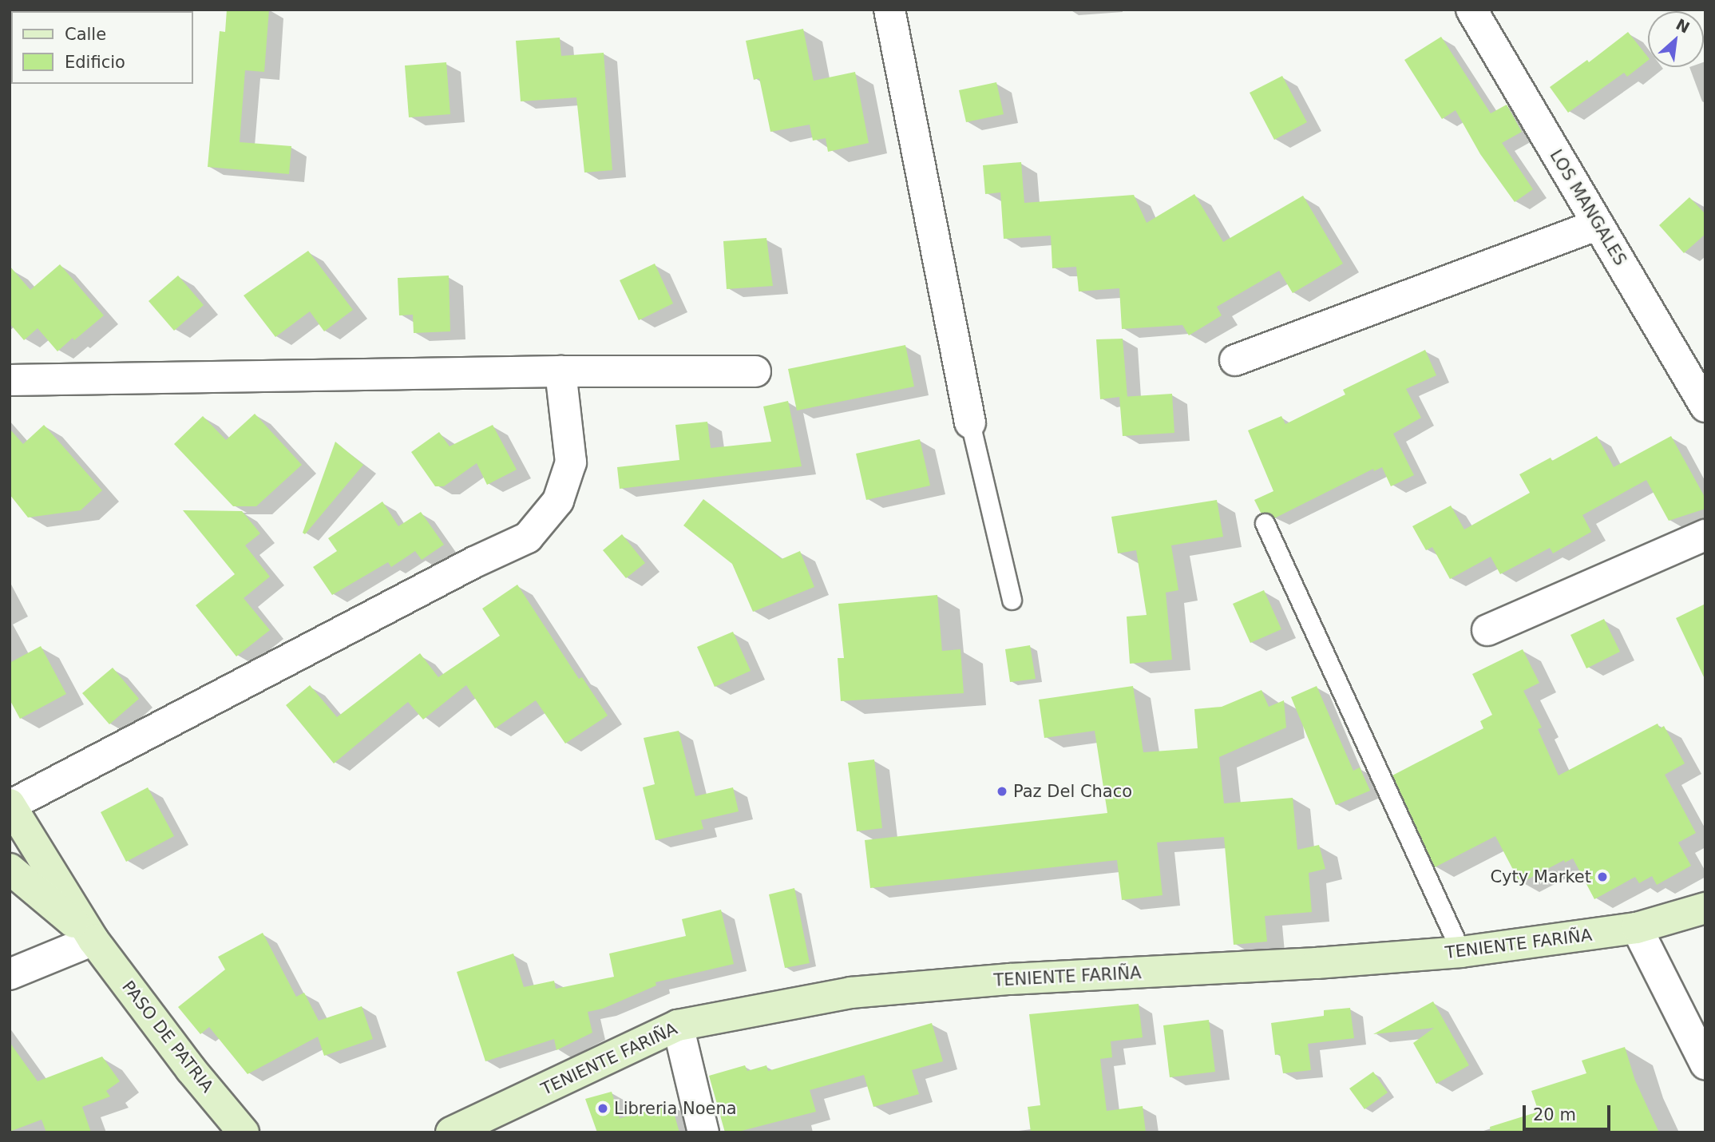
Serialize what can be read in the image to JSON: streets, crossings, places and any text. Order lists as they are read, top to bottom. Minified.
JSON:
{"streets":{"street":["LOS MANGALES","TENIENTE FARIÑA","PASO DE PATRIA"]},"places":["Paz Del Chaco","Cyty Market","Libreria Noena"],"legend":["Calle","Edificio"],"scale_bar":"20 m","north":"top right"}
